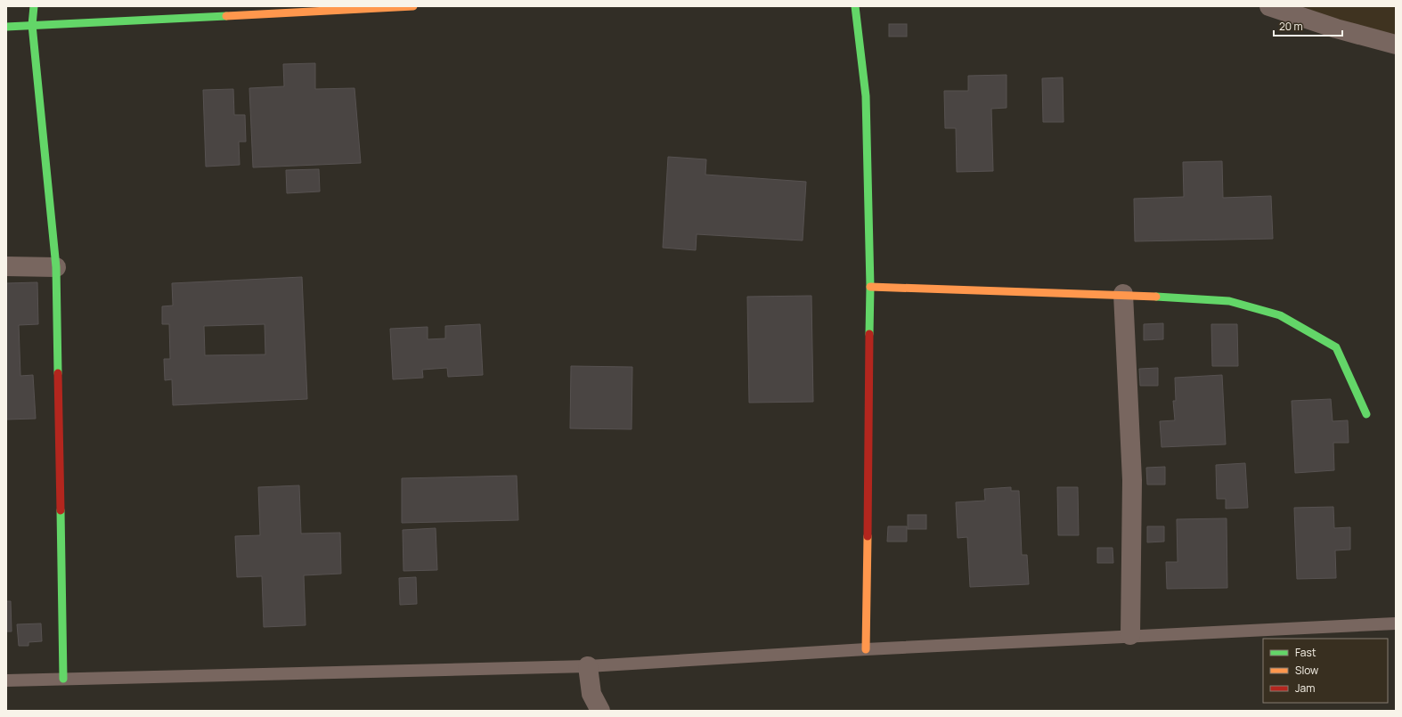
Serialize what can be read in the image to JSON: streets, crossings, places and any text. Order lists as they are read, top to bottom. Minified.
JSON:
{"legend":["Fast","Slow","Jam"],"scale_bar":"20 m"}
